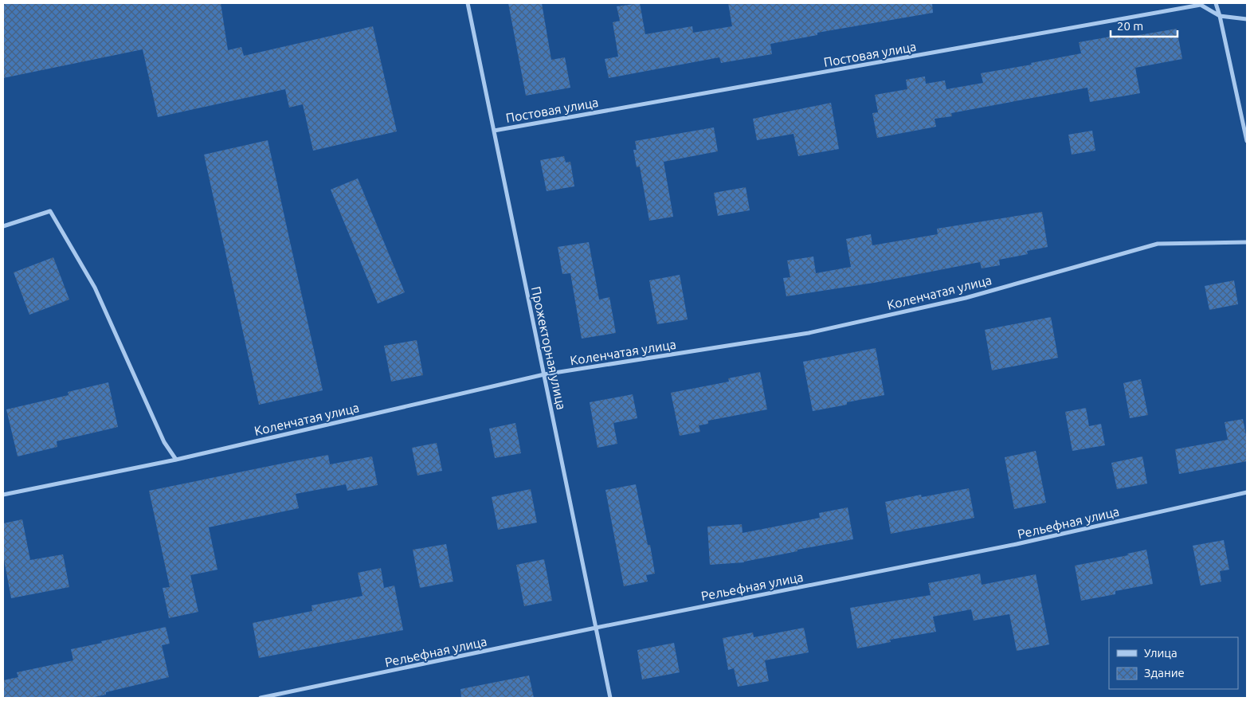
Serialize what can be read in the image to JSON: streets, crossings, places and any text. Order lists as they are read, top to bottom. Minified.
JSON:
{"streets":{"street":["Постовая улица","Коленчатая улица","Прожекторная улица","Рельефная улица"]},"crossings":[["Постовая улица","Прожекторная улица"],["Коленчатая улица","Прожекторная улица"],["Прожекторная улица","Рельефная улица"]],"legend":["Улица","Здание"],"scale_bar":"20 m"}
